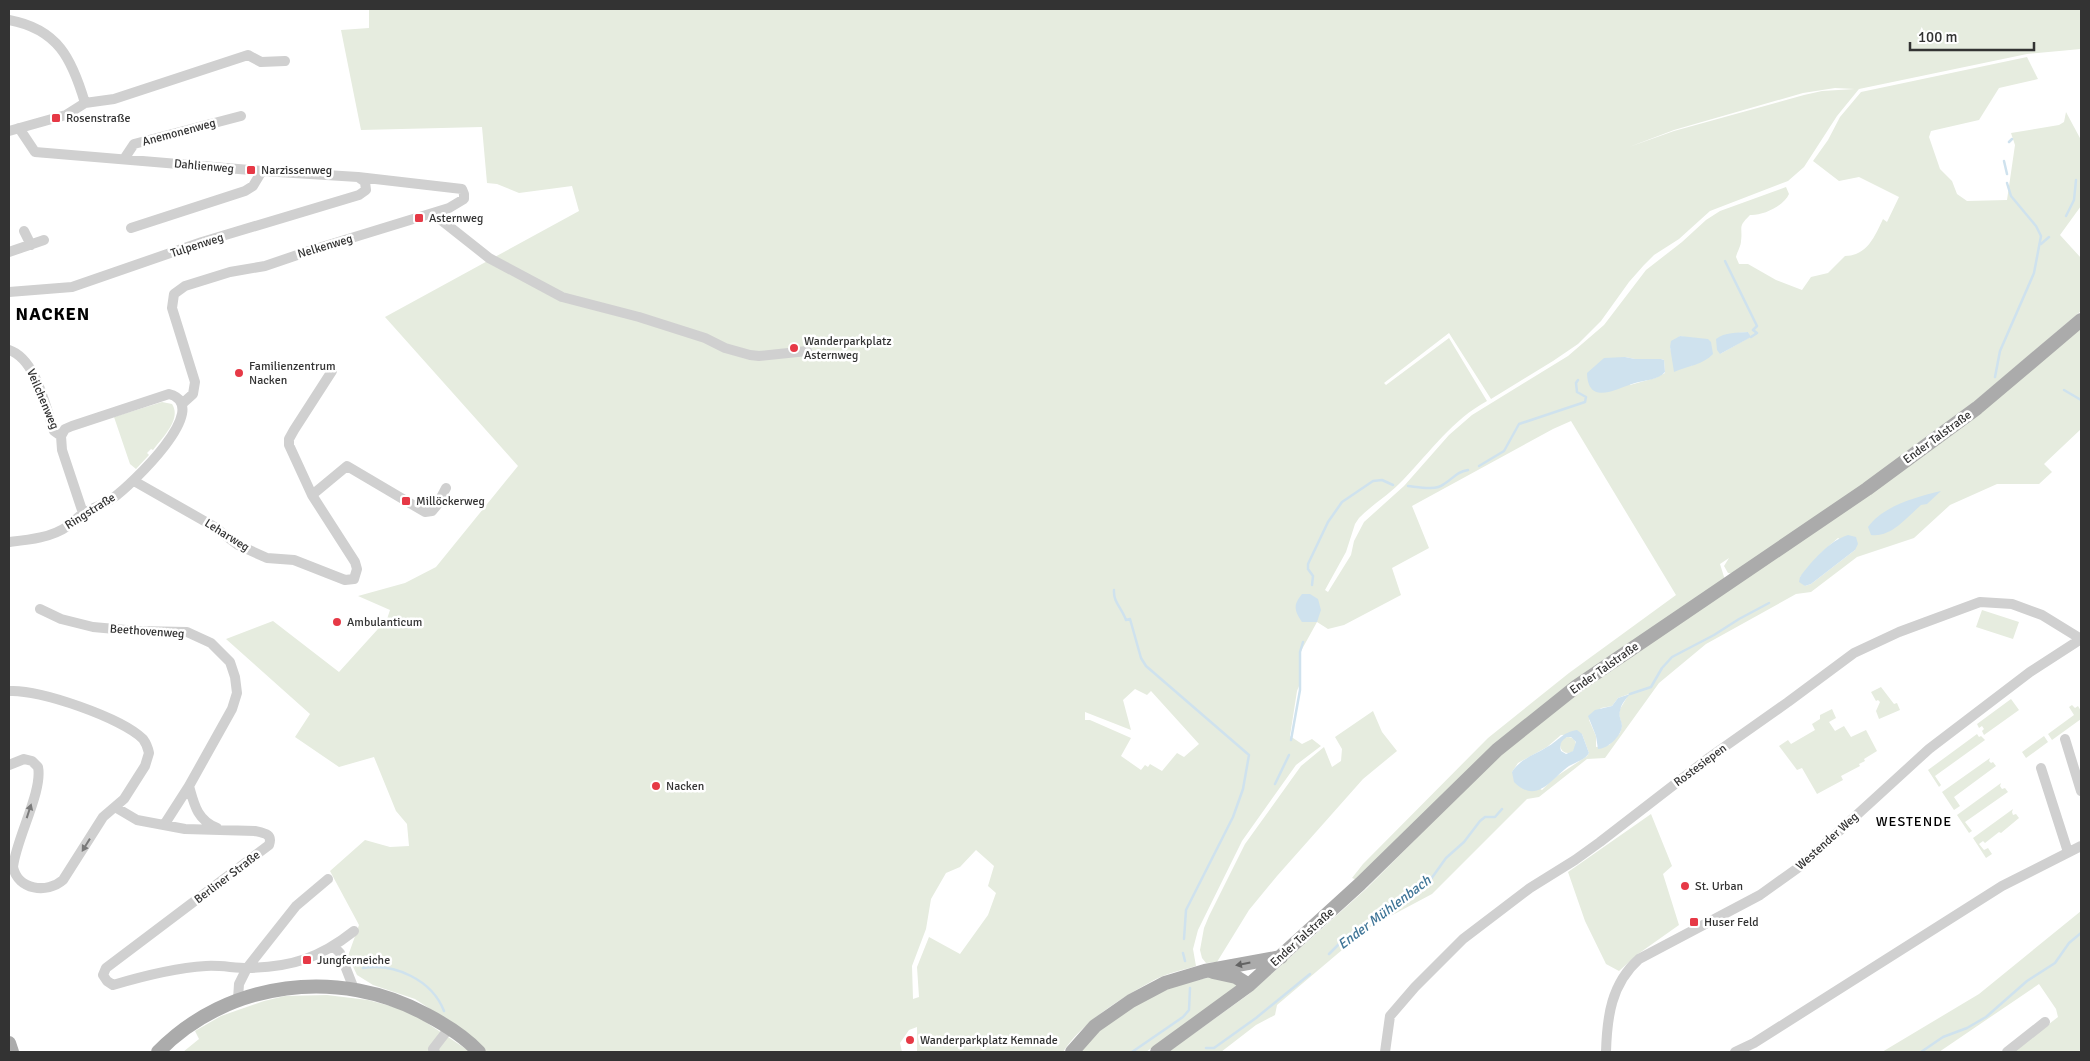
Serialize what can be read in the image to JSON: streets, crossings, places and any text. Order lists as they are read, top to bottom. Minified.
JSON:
{"streets":{"main road":["Ender Talstraße"],"street":["Anemonenweg","Dahlienweg","Tulpenweg","Nelkenweg","Veilchenweg","Ringstraße","Leharweg","Beethovenweg","Rostesiepen","Westender Weg","Berliner Straße"]},"crossings":[["Anemonenweg","Dahlienweg"],["Dahlienweg","Tulpenweg"],["Dahlienweg","Nelkenweg"],["Nelkenweg","Ringstraße"],["Veilchenweg","Ringstraße"],["Ringstraße","Leharweg"],["Beethovenweg","Berliner Straße"],["Rostesiepen","Westender Weg"]],"districts":["NACKEN","WESTENDE"],"water":["Ender Mühlenbach"],"places":{"transit":["Rosenstraße","Narzissenweg","Asternweg","Millöckerweg","Huser Feld","Jungferneiche"],"other":["Wanderparkplatz Asternweg","Familienzentrum Nacken","Ambulanticum","Nacken","St. Urban","Wanderparkplatz Kemnade"]},"scale_bar":"100 m"}
